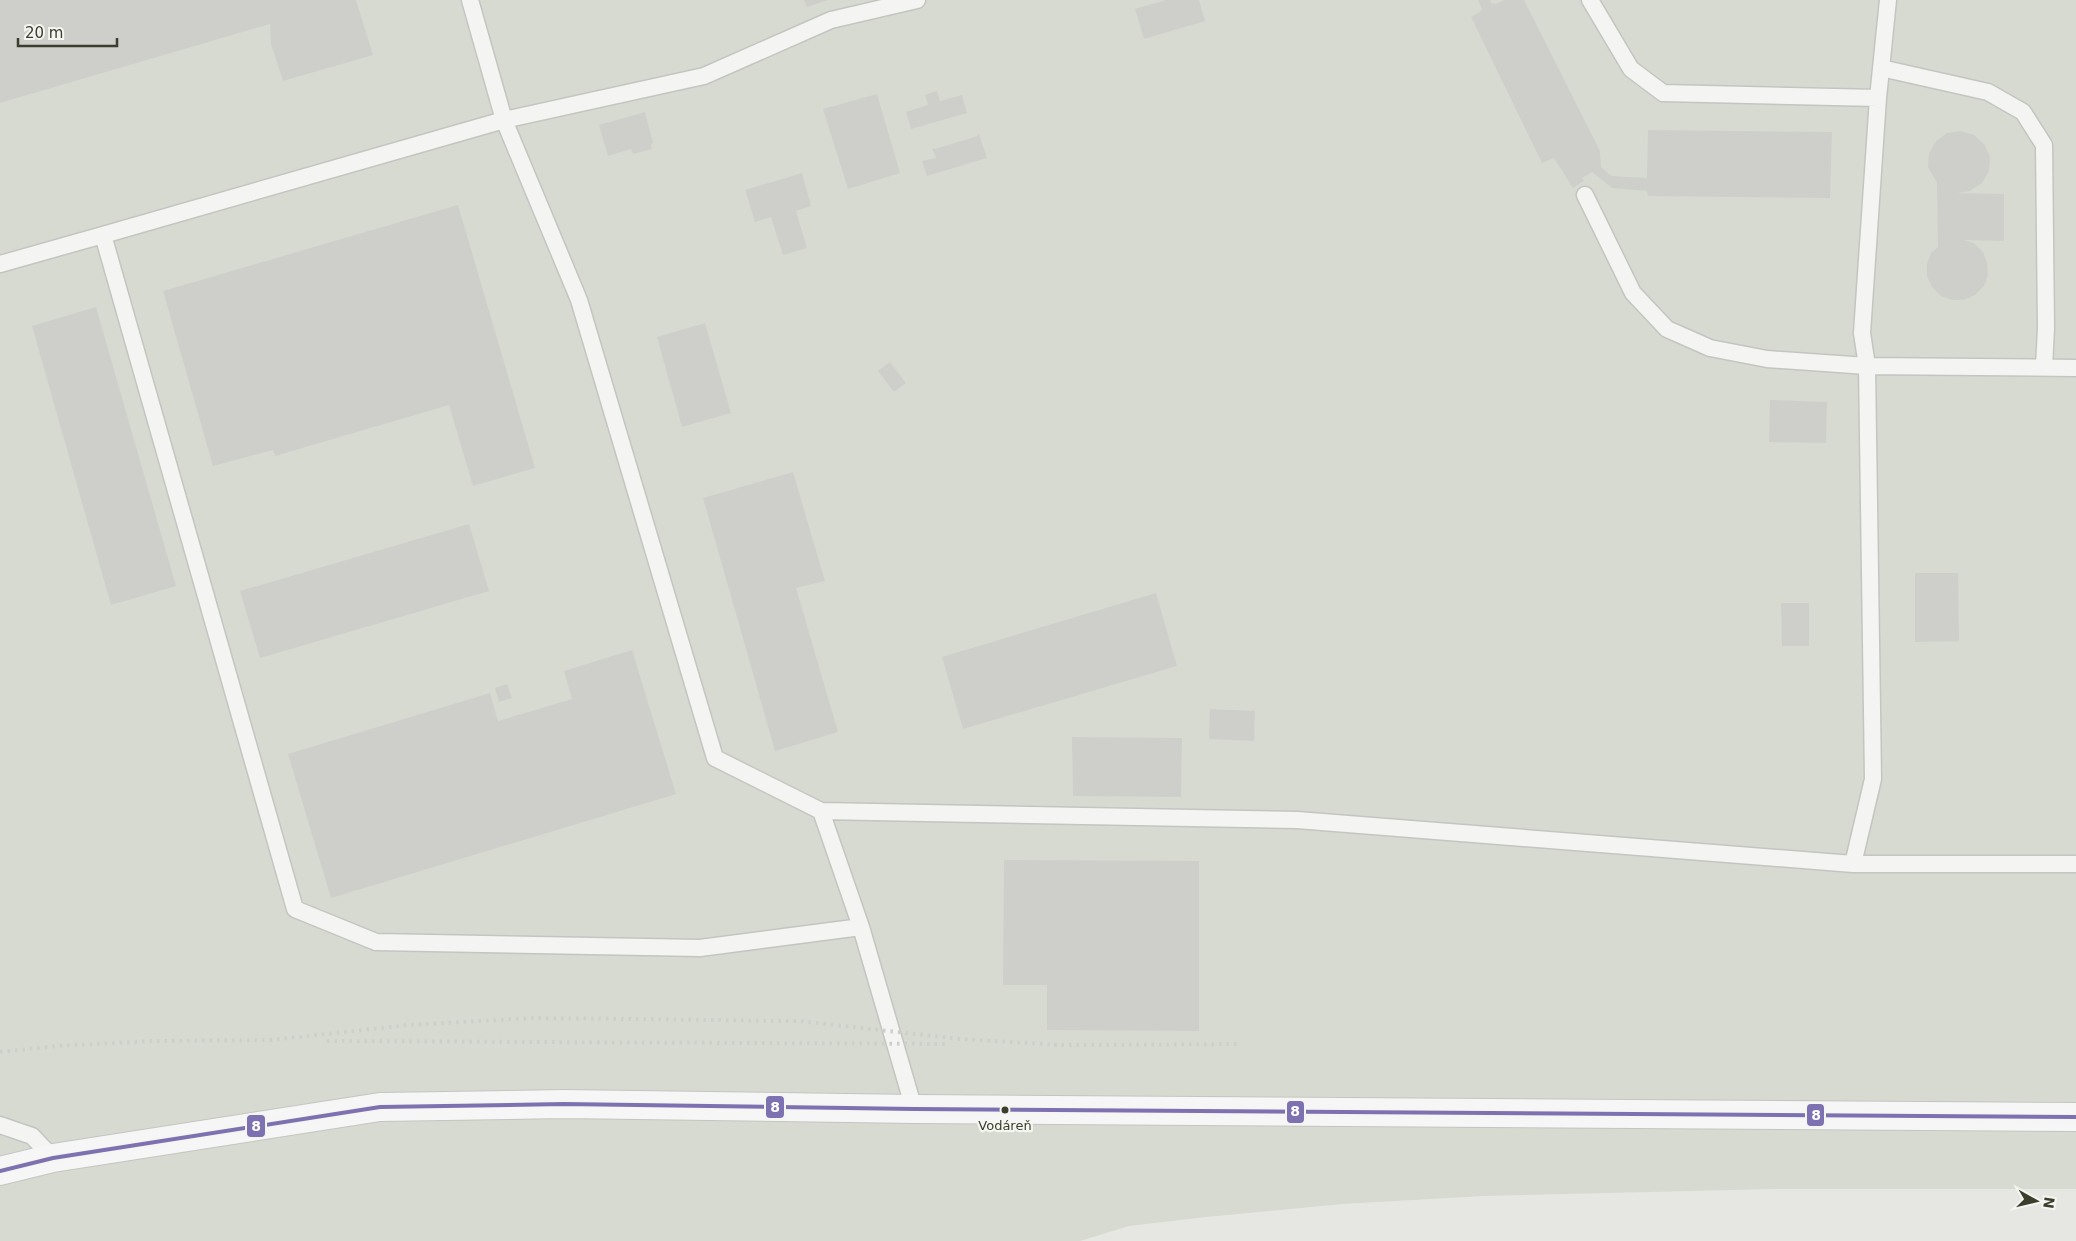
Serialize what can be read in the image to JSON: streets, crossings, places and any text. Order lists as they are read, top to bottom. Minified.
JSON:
{"places":["Vodáreň"],"lines":["transit line 8"],"scale_bar":"20 m","north":"right"}
